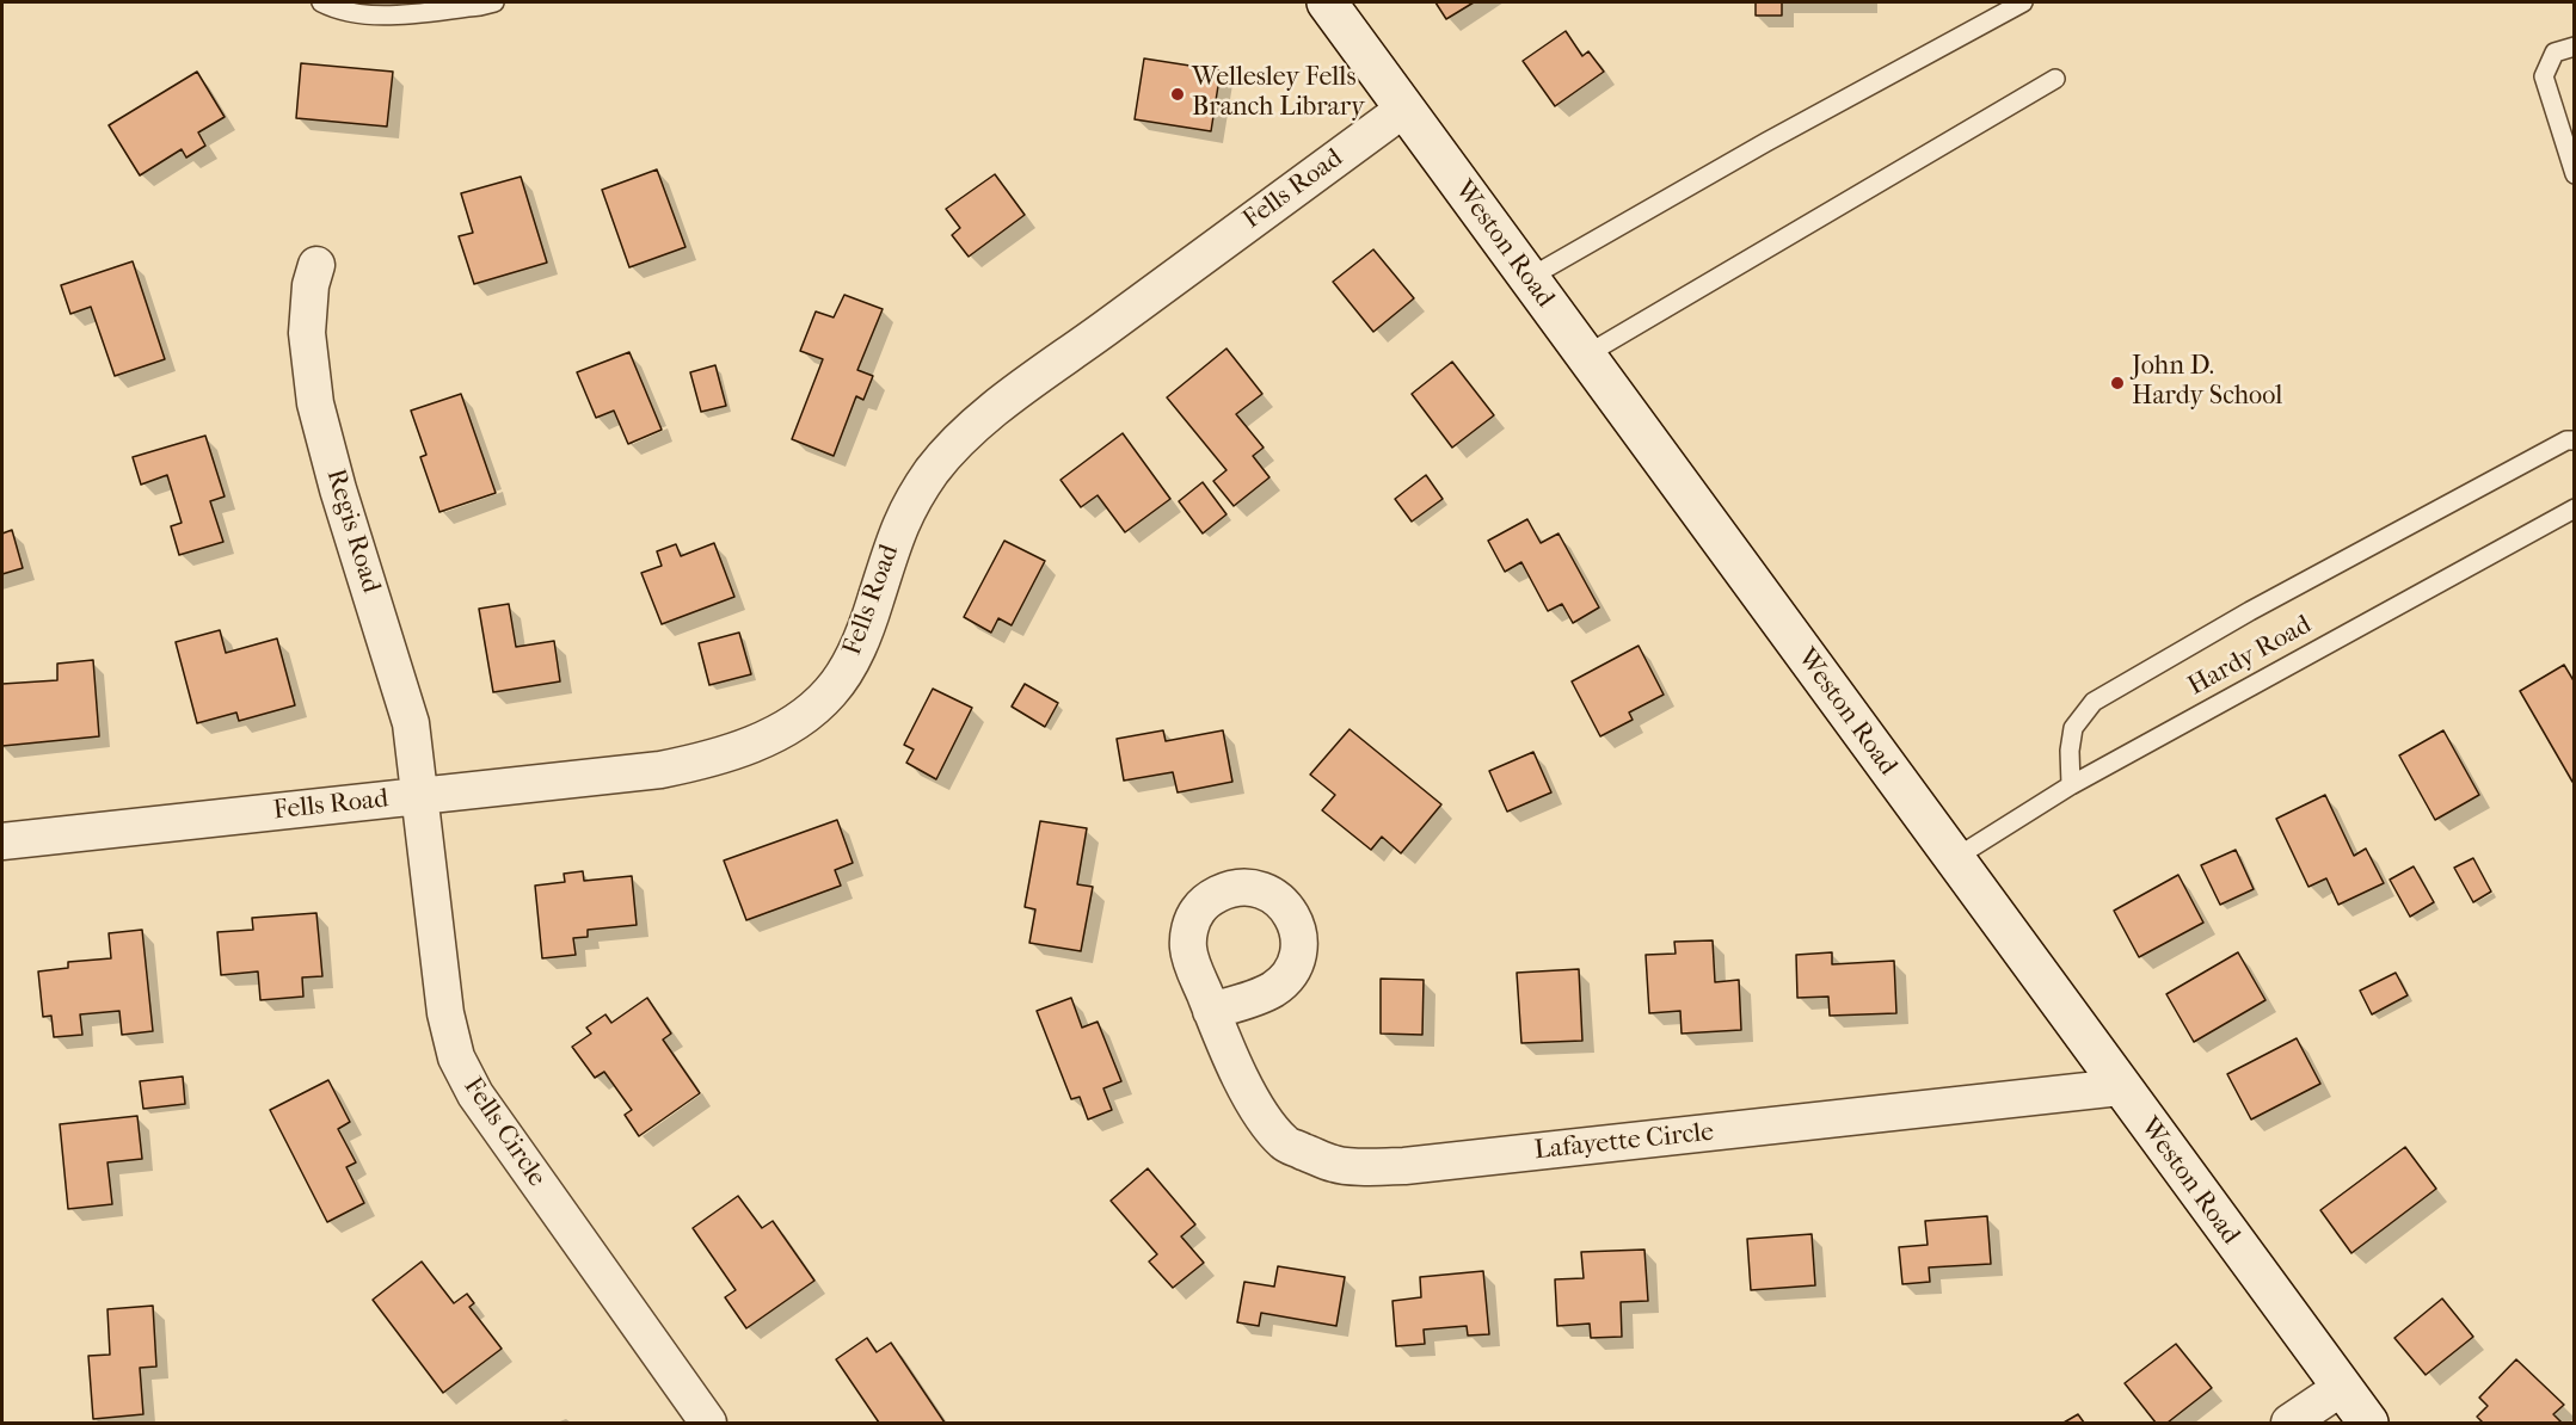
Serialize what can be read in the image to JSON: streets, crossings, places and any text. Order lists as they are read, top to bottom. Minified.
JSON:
{"streets":{"main road":["Weston Road"],"street":["Fells Road","Regis Road","Fells Circle","Lafayette Circle"],"lane":["Hardy Road"]},"crossings":[["Fells Road","Weston Road"],["Fells Road","Regis Road"],["Fells Road","Fells Circle"],["Weston Road","Hardy Road"],["Weston Road","Lafayette Circle"],["Regis Road","Fells Circle"]],"places":["Wellesley Fells Branch Library","John D. Hardy School"]}
